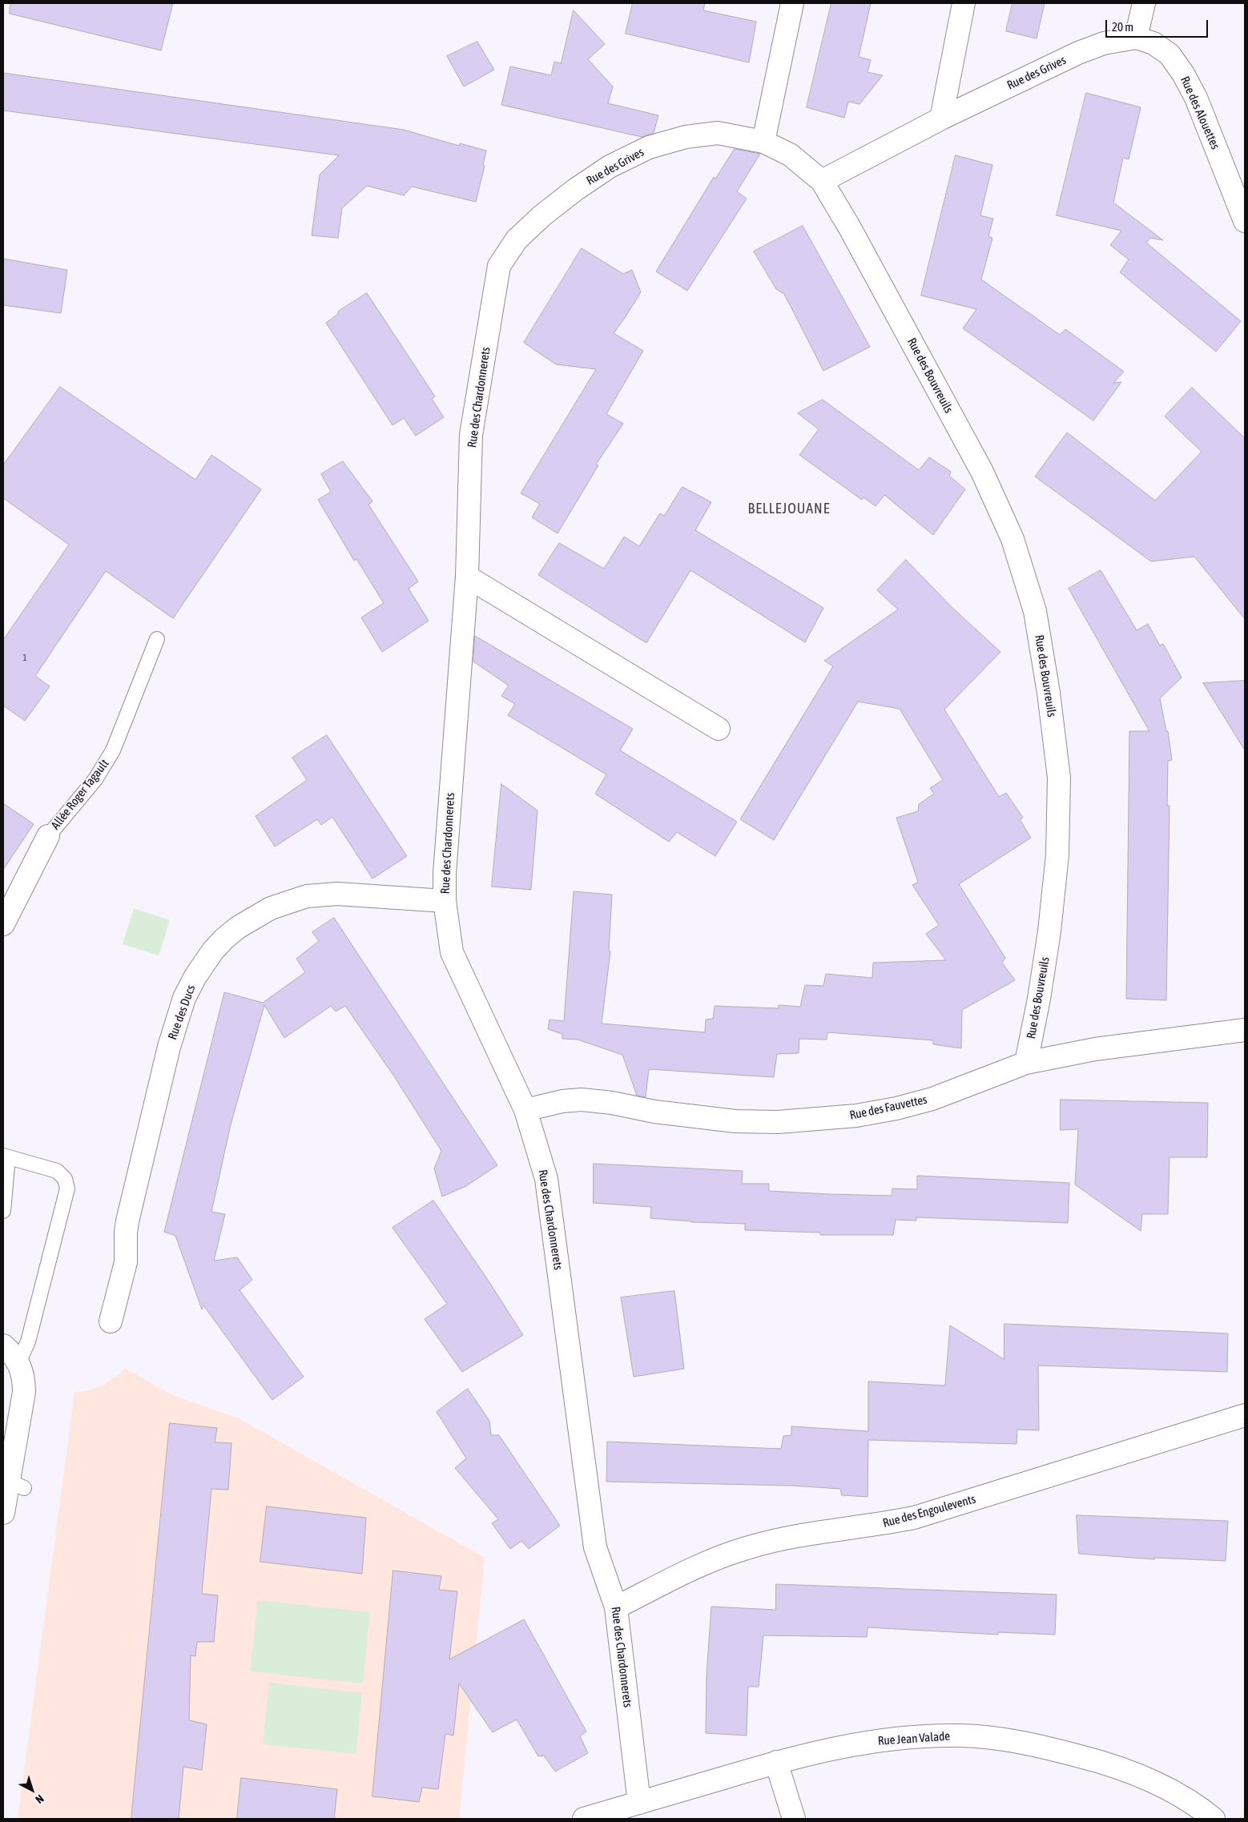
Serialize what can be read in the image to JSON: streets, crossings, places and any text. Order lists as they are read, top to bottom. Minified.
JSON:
{"streets":{"street":["Rue des Grives","Rue des Alouettes","Rue des Bouvreuils","Rue des Chardonnerets","Allée Roger Tagault","Rue des Ducs","Rue des Fauvettes","Rue des Engoulevents","Rue Jean Valade"]},"crossings":[["Rue des Grives","Rue des Alouettes"],["Rue des Grives","Rue des Bouvreuils"],["Rue des Grives","Rue des Chardonnerets"],["Rue des Bouvreuils","Rue des Fauvettes"],["Rue des Chardonnerets","Rue des Ducs"],["Rue des Chardonnerets","Rue des Fauvettes"],["Rue des Chardonnerets","Rue des Engoulevents"],["Rue des Chardonnerets","Rue Jean Valade"]],"districts":["BELLEJOUANE"],"house_numbers":["1"],"scale_bar":"20 m","north":"bottom right"}
